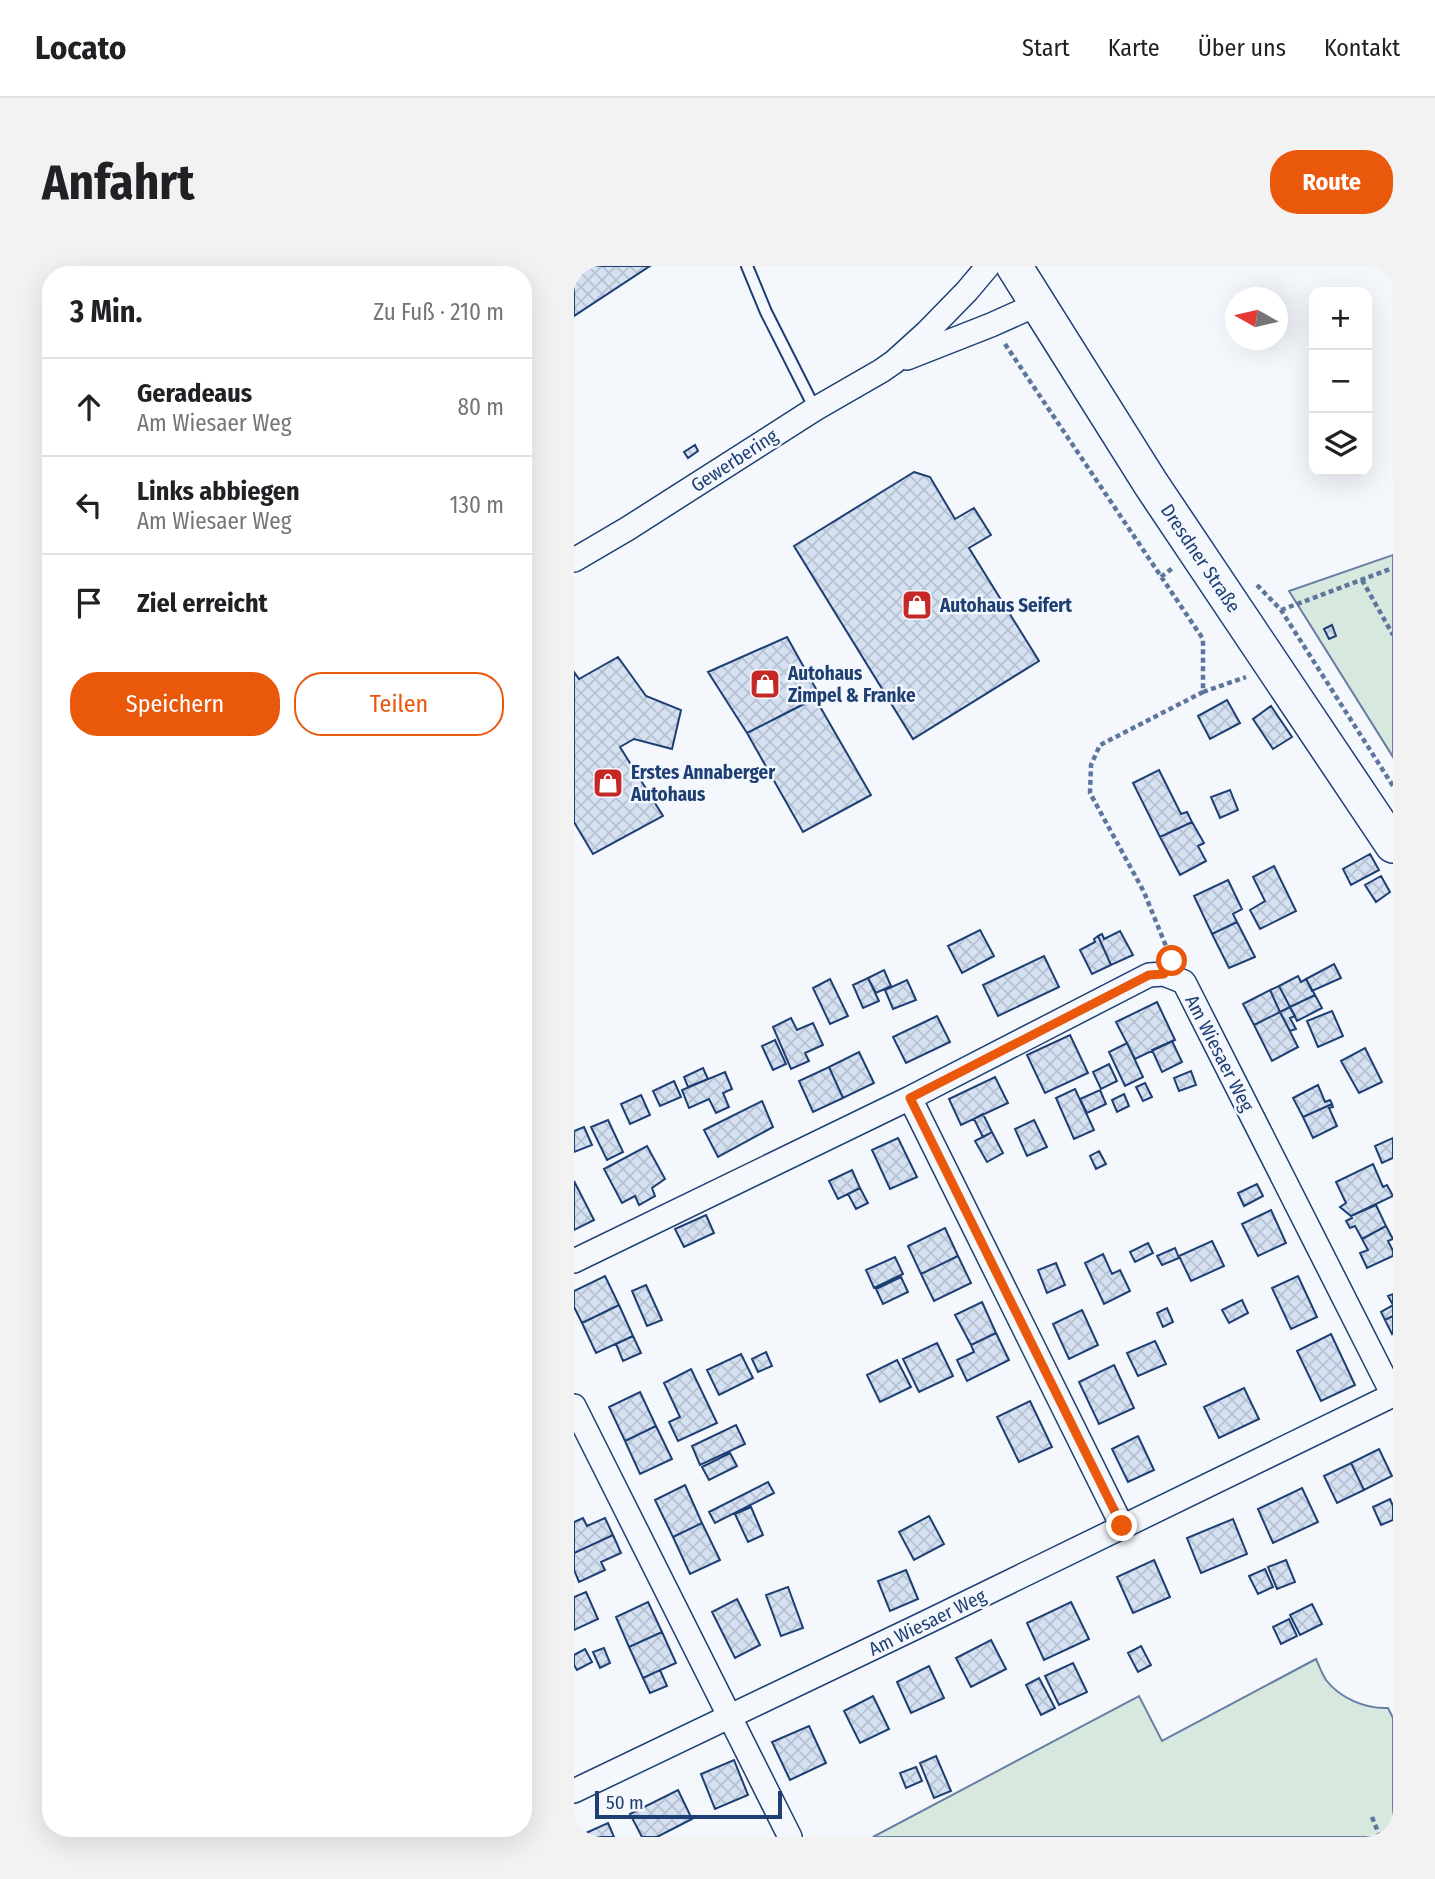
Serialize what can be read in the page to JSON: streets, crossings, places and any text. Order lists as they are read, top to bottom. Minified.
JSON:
{"streets":{"main road":["Dresdner Straße"],"street":["Gewerbering","Am Wiesaer Weg"]},"crossings":[["Gewerbering","Dresdner Straße"]],"places":{"shop":["Autohaus Seifert","Autohaus Zimpel & Franke","Erstes Annaberger Autohaus"]},"scale_bar":"50 m","north":"left","page":{"header":"Locato","nav":["Start","Karte","Über uns","Kontakt"],"buttons":["Route",["Speichern","Teilen"]],"title":"Anfahrt","heading":["3 Min.","Zu Fuß · 210 m"],"map_buttons":["+","−"],"list":[["Geradeaus","Am Wiesaer Weg","80 m"],["Links abbiegen","Am Wiesaer Weg","130 m"],"Ziel erreicht"],"scale":"50 m"}}
